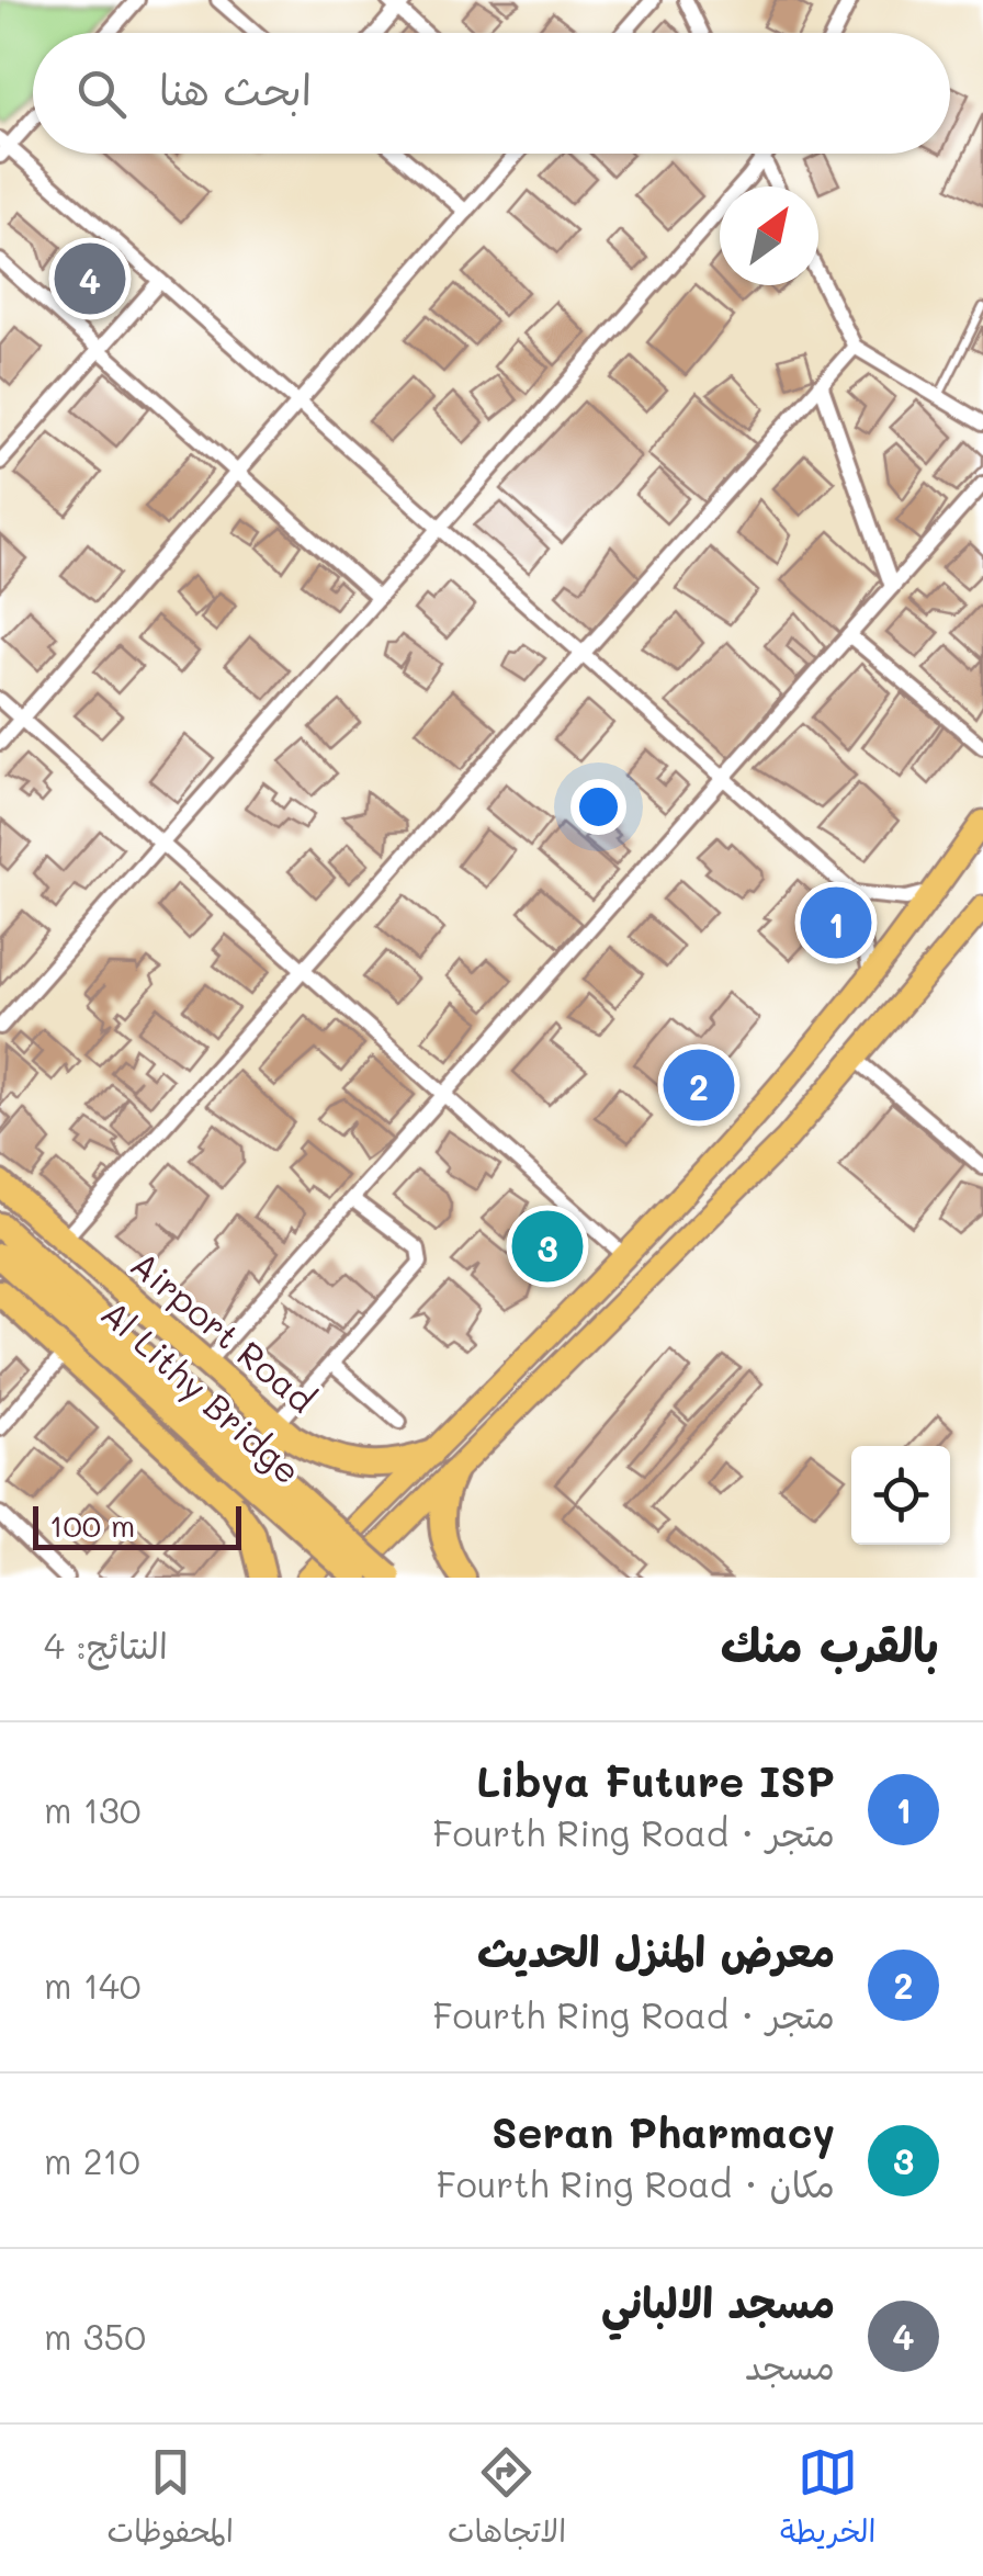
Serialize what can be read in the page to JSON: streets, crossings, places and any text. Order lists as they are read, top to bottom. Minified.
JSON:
{"streets":{"highway":["Airport Road","Al Lithy Bridge"]},"scale_bar":"100 m","north":"top right","page":{"search":"ابحث هنا","pins":["4","1","2","3"],"scale":"100 m","heading":["بالقرب منك","النتائج: 4"],"list":[{"mark":"1","name":"Libya Future ISP","note":"متجر · Fourth Ring Road","value":"130 m"},{"mark":"2","name":"معرض المنزل الحديث","note":"متجر · Fourth Ring Road","value":"140 m"},{"mark":"3","name":"Seran Pharmacy","note":"مكان · Fourth Ring Road","value":"210 m"},{"mark":"4","name":"مسجد الالباني","note":"مسجد","value":"350 m"}],"nav":["الخريطة","الاتجاهات","المحفوظات"]}}
